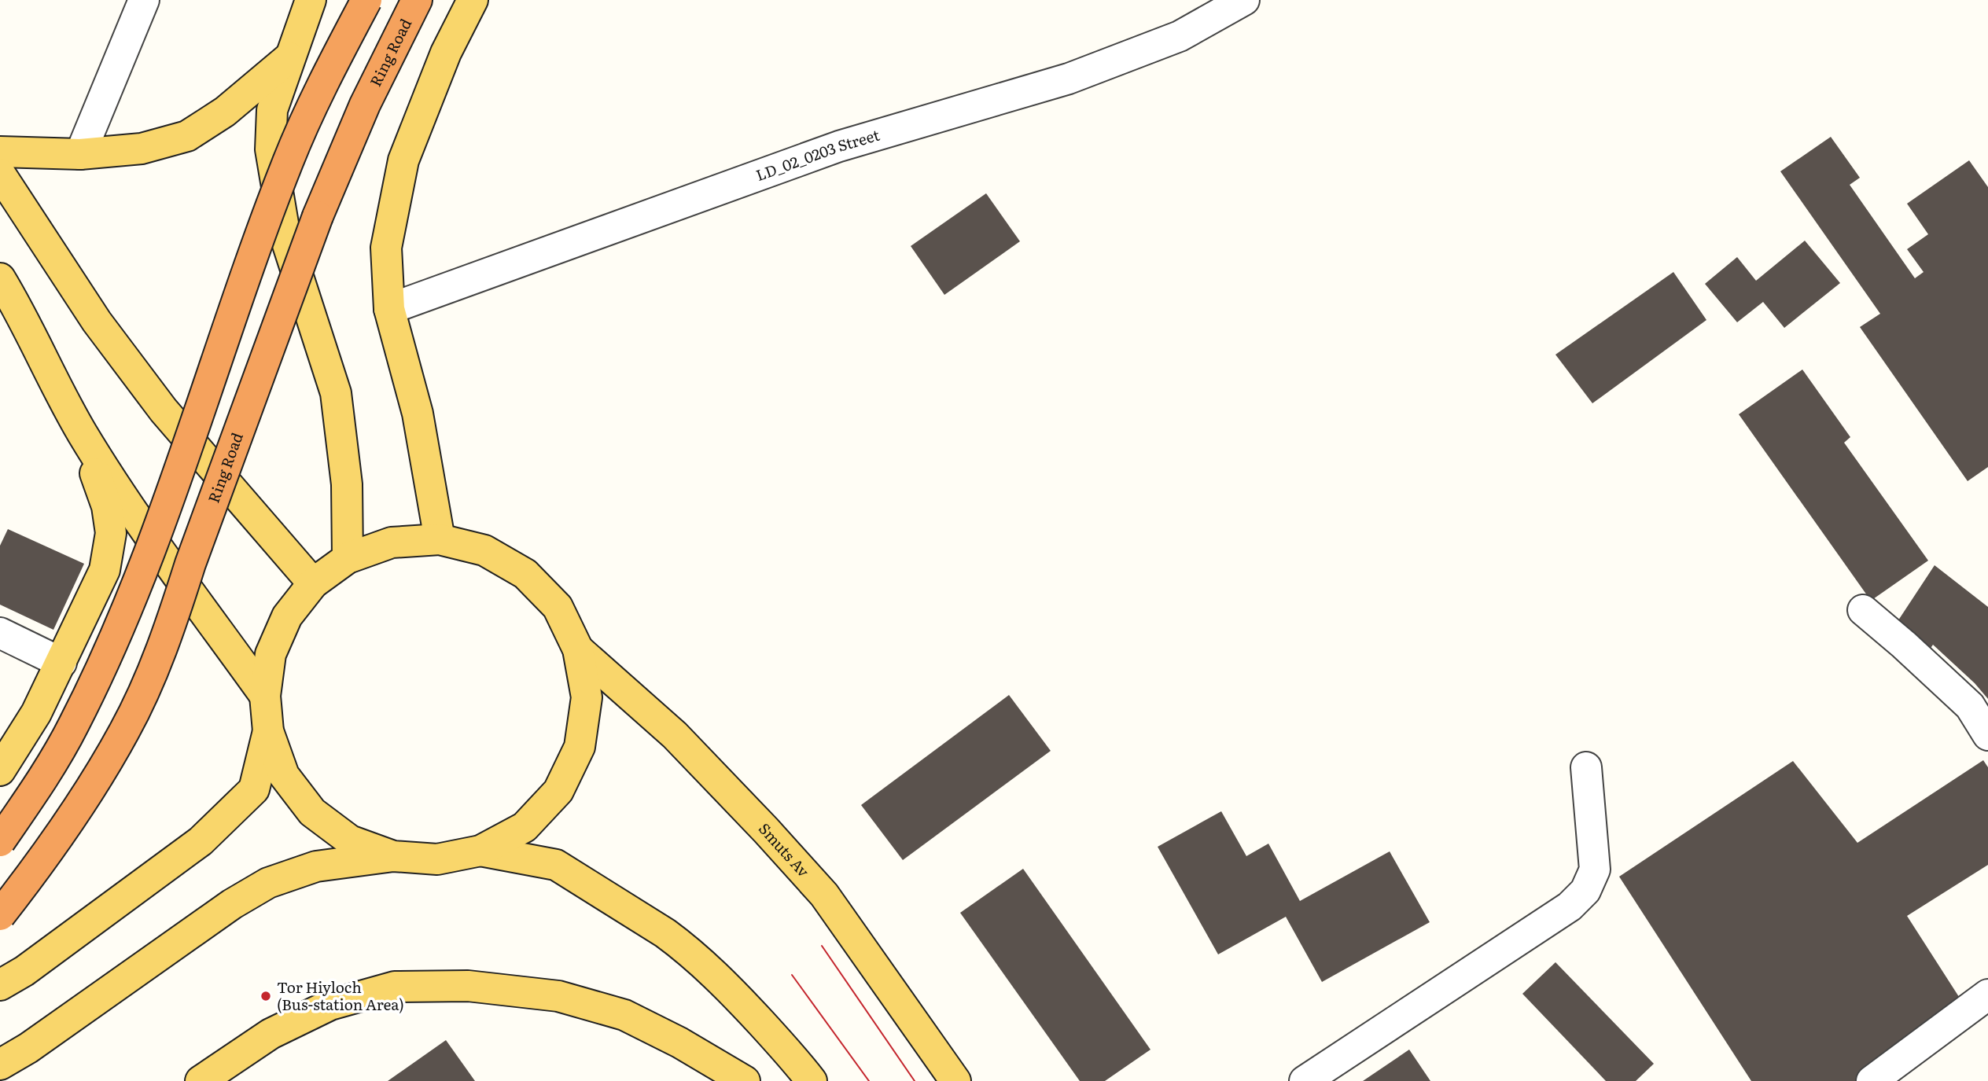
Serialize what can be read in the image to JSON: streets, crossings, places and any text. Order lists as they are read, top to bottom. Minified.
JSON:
{"streets":{"highway":["Ring Road"],"main road":["Smuts Av"],"street":["LD_02_0203 Street"]},"places":["Tor Hiyloch (Bus-station Area)"]}
